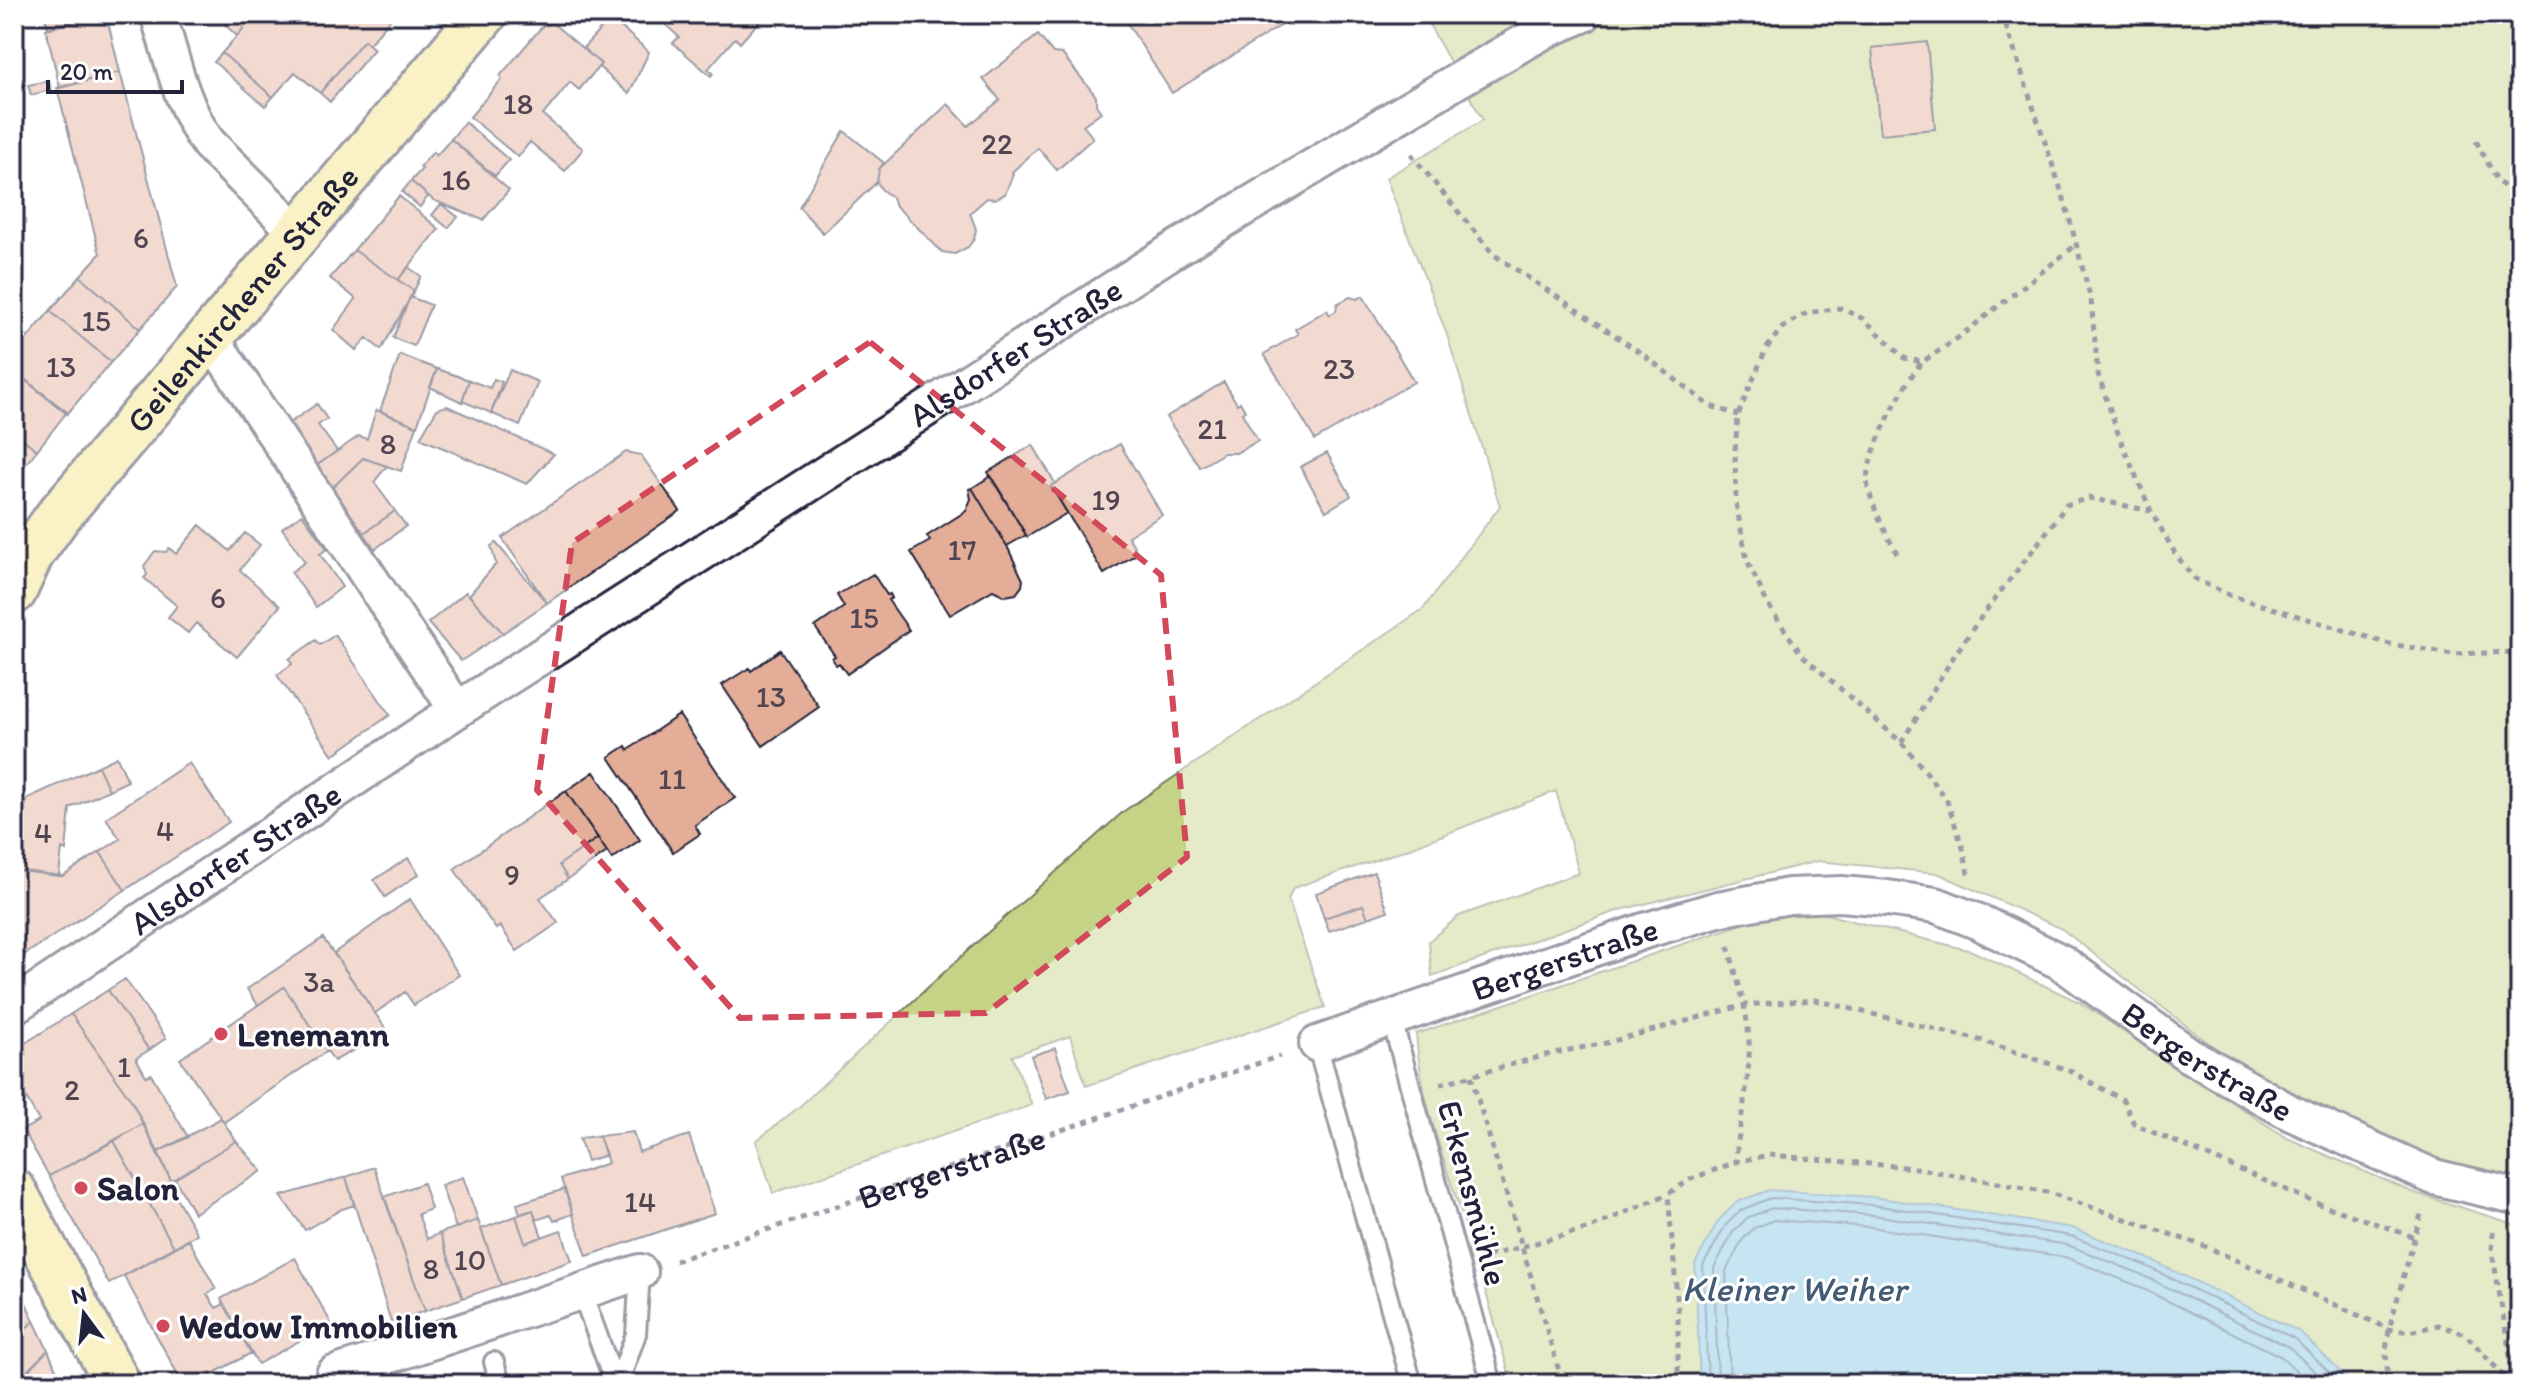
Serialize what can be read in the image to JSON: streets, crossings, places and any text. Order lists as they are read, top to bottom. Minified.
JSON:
{"streets":{"main road":["Geilenkirchener Straße"],"street":["Alsdorfer Straße","Bergerstraße"],"lane":["Erkensmühle"]},"crossings":[["Bergerstraße","Erkensmühle"]],"water":["Kleiner Weiher"],"places":["Lenemann","Salon","Wedow Immobilien"],"house_numbers":["18","22","16","6","15","13","23","21","8","19","17","6","15","13","11","4","4","9","3a","1","2","14","10","8"],"scale_bar":"20 m","north":"top"}
